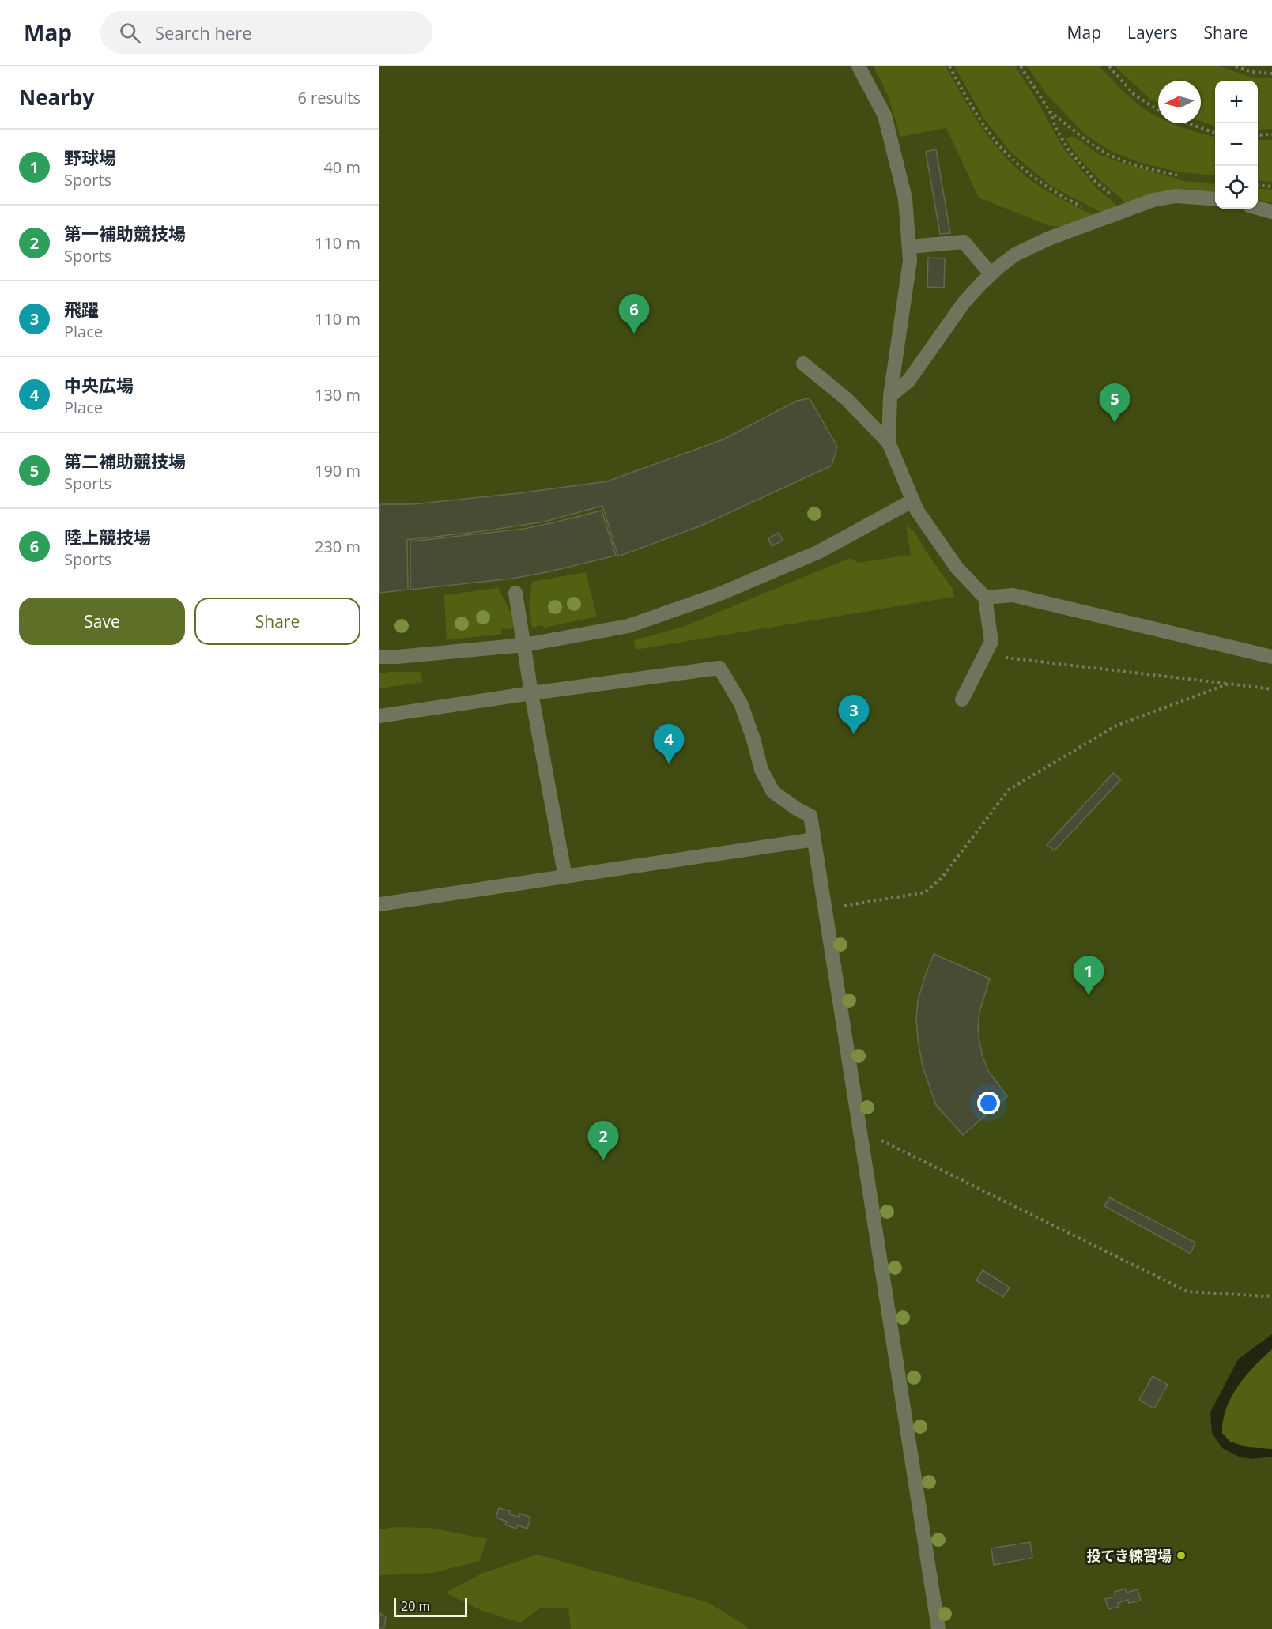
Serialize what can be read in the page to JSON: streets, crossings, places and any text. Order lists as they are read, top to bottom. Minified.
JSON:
{"places":["投てき練習場"],"scale_bar":"20 m","north":"left","page":{"header":"Map","search":"Search here","nav":["Map","Layers","Share"],"heading":["Nearby","6 results"],"map_buttons":["+","−"],"list":[{"mark":"1","name":"野球場","note":"Sports","value":"40 m"},{"mark":"2","name":"第一補助競技場","note":"Sports","value":"110 m"},{"mark":"3","name":"飛躍","note":"Place","value":"110 m"},{"mark":"4","name":"中央広場","note":"Place","value":"130 m"},{"mark":"5","name":"第二補助競技場","note":"Sports","value":"190 m"},{"mark":"6","name":"陸上競技場","note":"Sports","value":"230 m"}],"pins":["6","5","3","4","1","2"],"buttons":["Save","Share"],"scale":"20 m"}}
